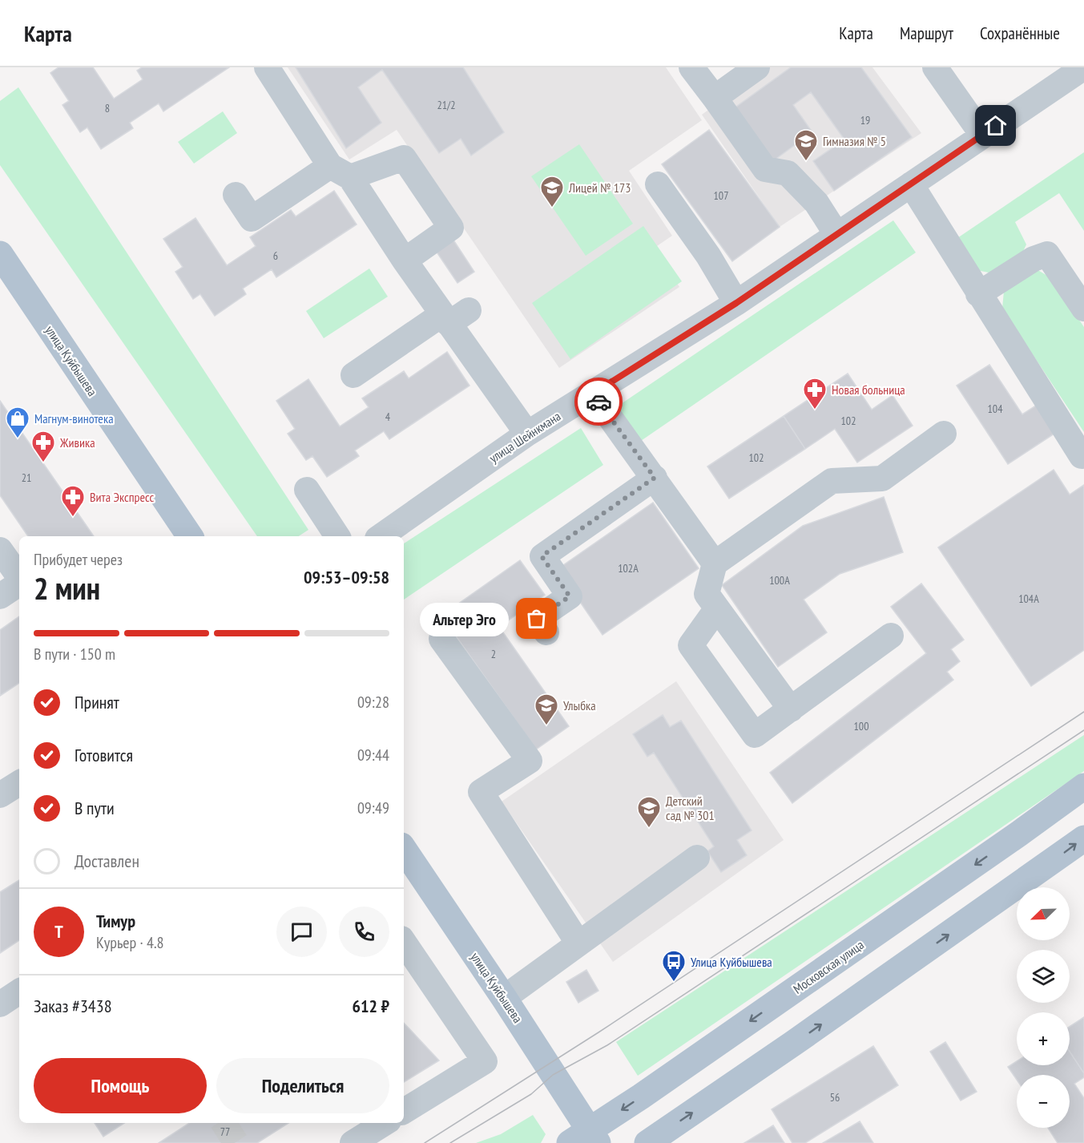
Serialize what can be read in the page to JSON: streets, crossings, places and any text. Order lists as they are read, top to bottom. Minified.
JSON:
{"streets":{"main road":["улица Куйбышева","Московская улица"],"street":["улица Шейнкмана"]},"crossings":[["улица Куйбышева","Московская улица"]],"places":{"school or university":["Гимназия № 5","Лицей № 173","Улыбка","Детский сад № 301"],"pharmacy":["Новая больница","Живика","Вита Экспресс"],"shop":["Магнум-винотека"],"other":["Альтер Эго"],"bus stop":["Улица Куйбышева"]},"house_numbers":["21/2","8","19","107","6","104","4","102","102","21","102А","100А","104А","2","100","56","77"],"north":"bottom left","page":{"header":"Карта","nav":["Карта","Маршрут","Сохранённые"],"heading":["2 мин","Прибудет через","09:53–09:58"],"panel":["Тимур","Курьер · 4.8","Заказ #3438","612 ₽"],"bubble":"Альтер Эго","bar":"В пути · 150 m","list":[["Принят","09:28"],["Готовится","09:44"],["В пути","09:49"],"Доставлен"],"map_buttons":["+","−"],"round":"Т","buttons":["Помощь","Поделиться"]}}
